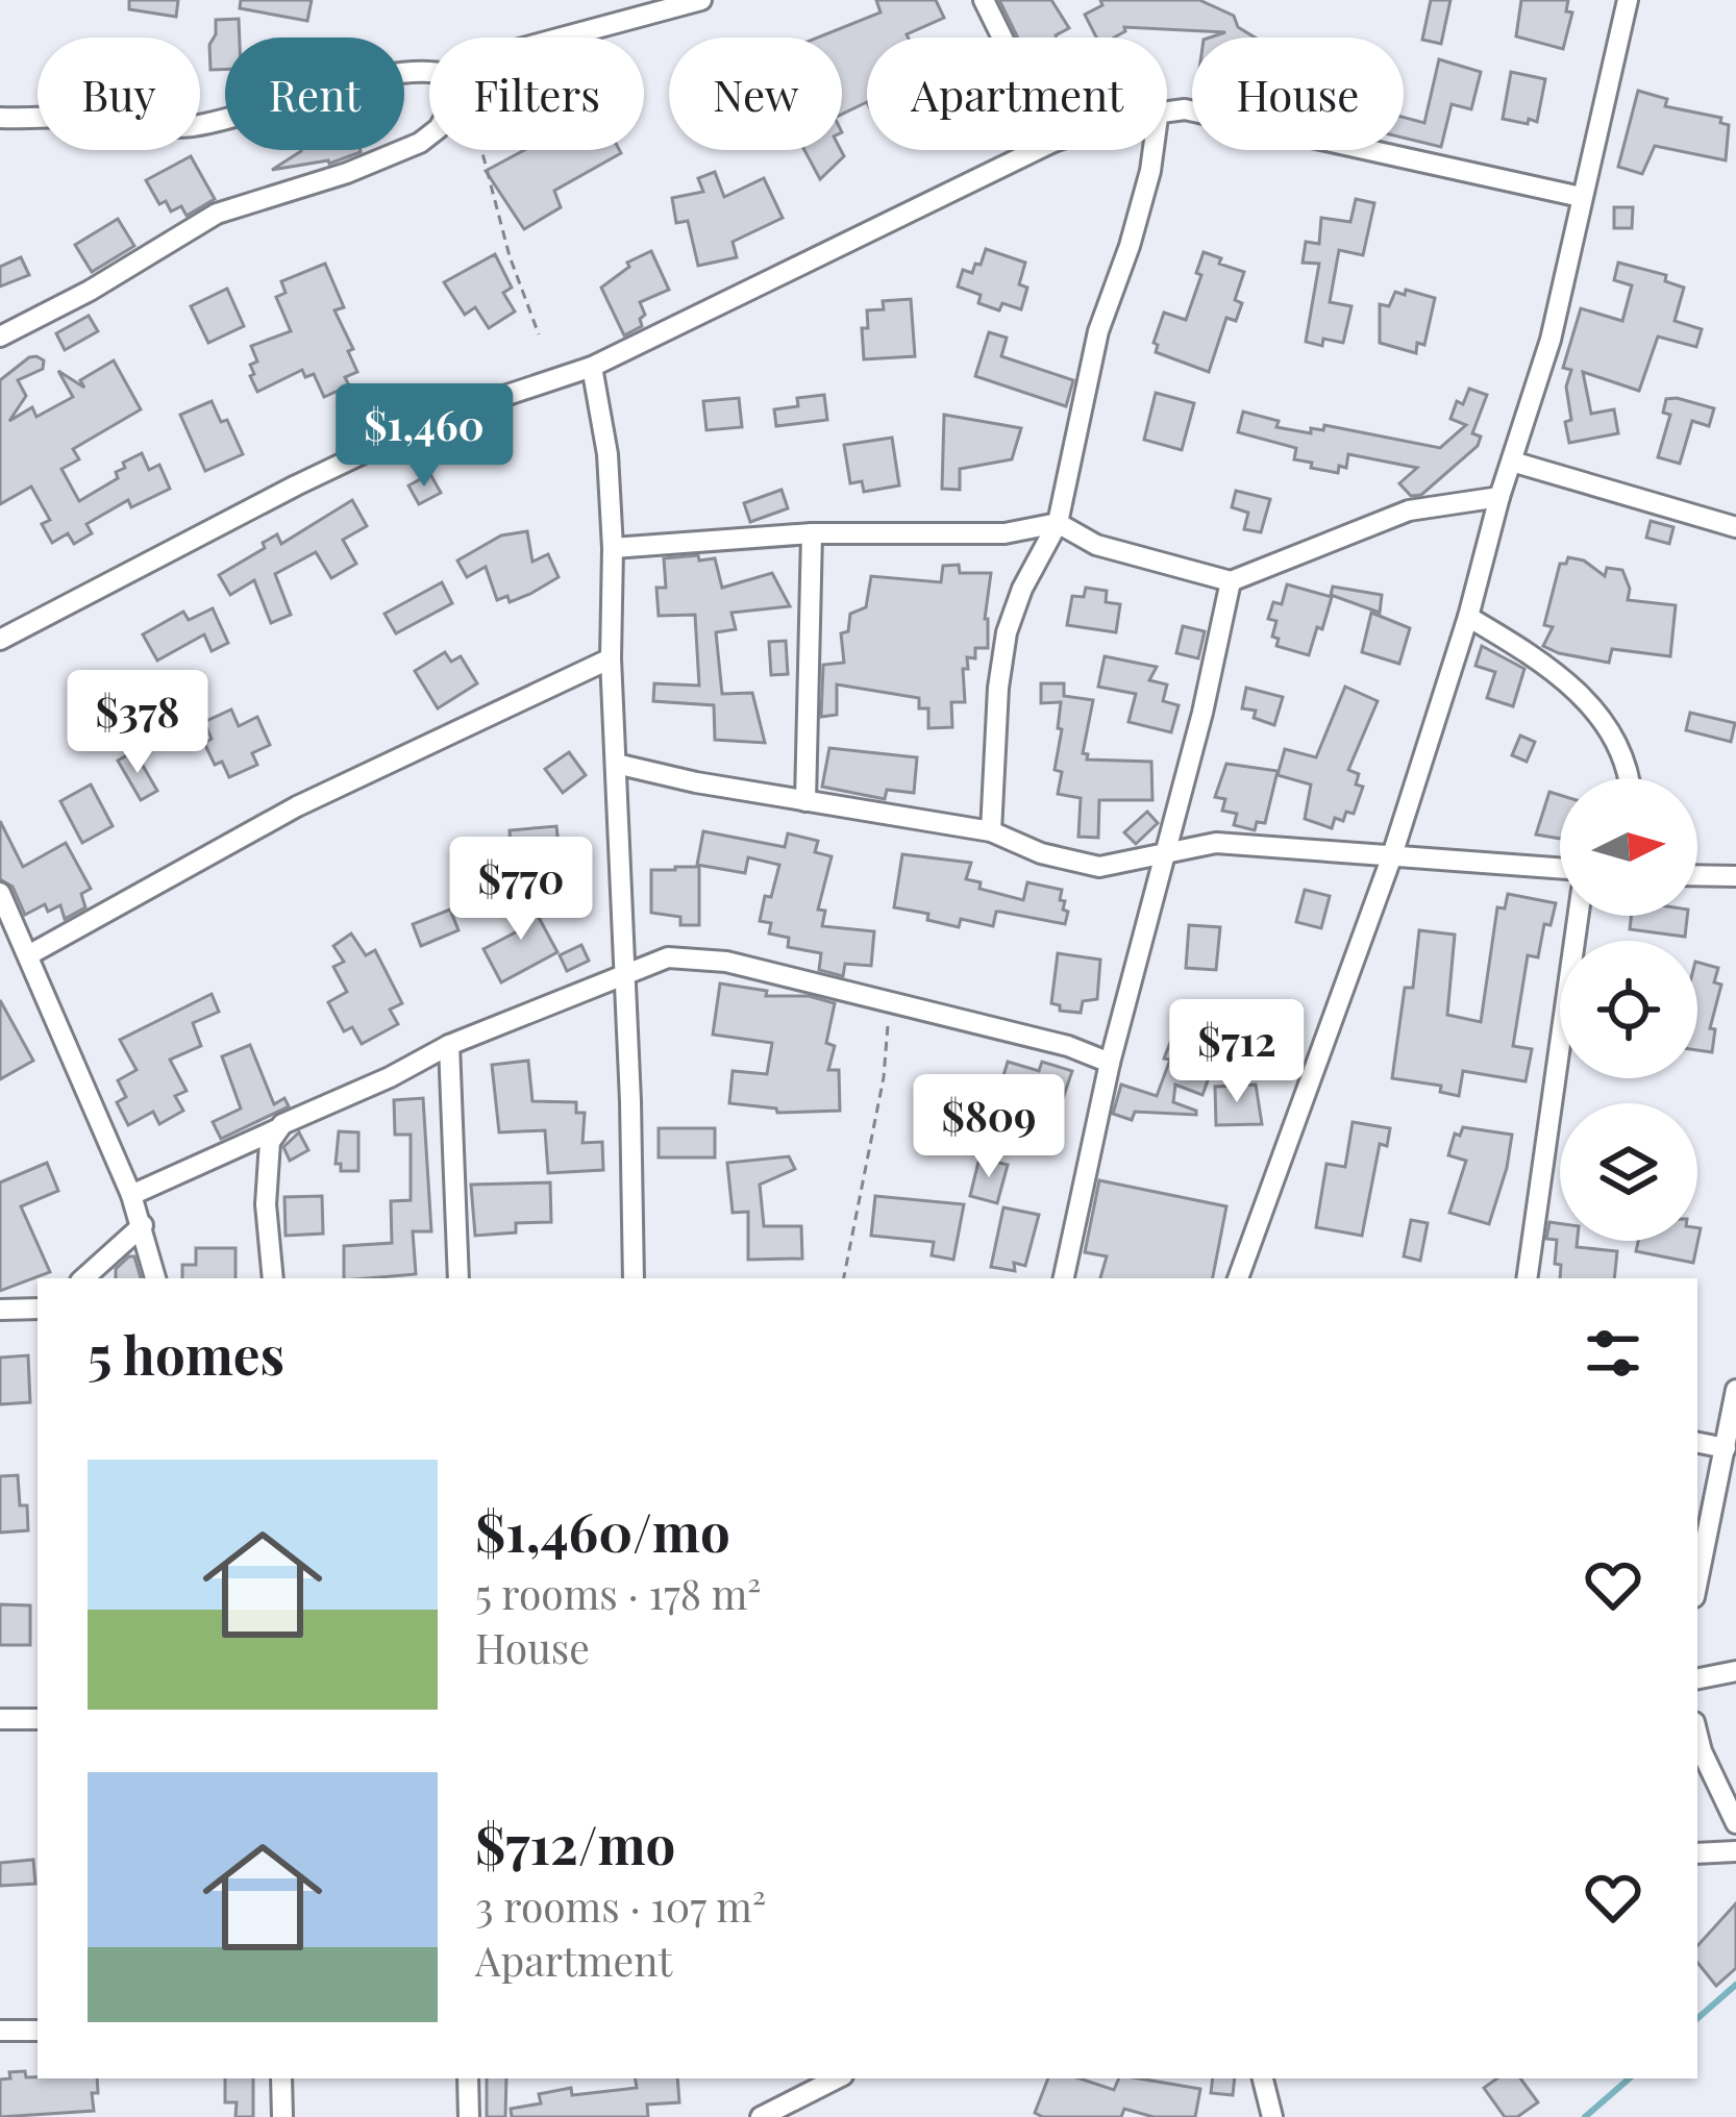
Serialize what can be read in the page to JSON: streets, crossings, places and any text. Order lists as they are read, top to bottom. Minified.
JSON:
{"north":"right","page":{"chip":["Buy","Rent","Filters","New","Apartment","House"],"price":["$1,460","$378","$770","$712","$809"],"heading":"5 homes","list":[{"name":"$1,460/mo","note":"5 rooms · 178 m² · House"},{"name":"$712/mo","note":"3 rooms · 107 m² · Apartment"}]}}
